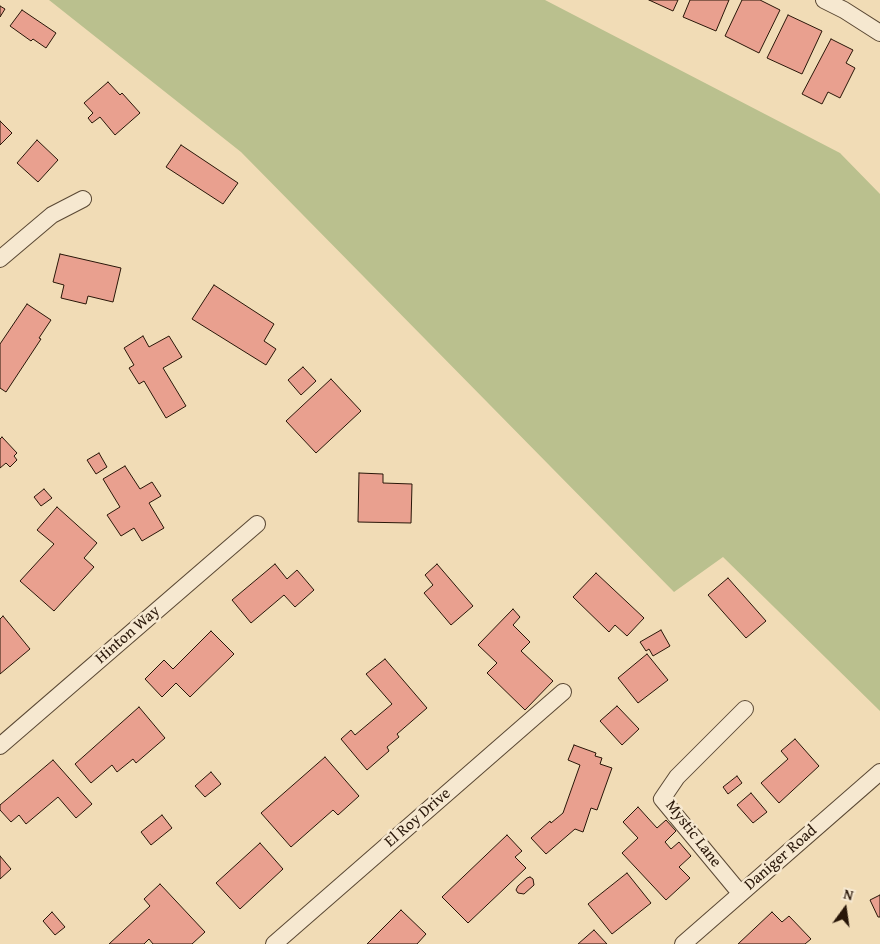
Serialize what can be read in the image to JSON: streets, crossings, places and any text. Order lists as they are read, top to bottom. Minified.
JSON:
{"streets":{"street":["Hinton Way","El Roy Drive","Mystic Lane","Daniger Road"]},"crossings":[["Mystic Lane","Daniger Road"]],"north":"top"}
